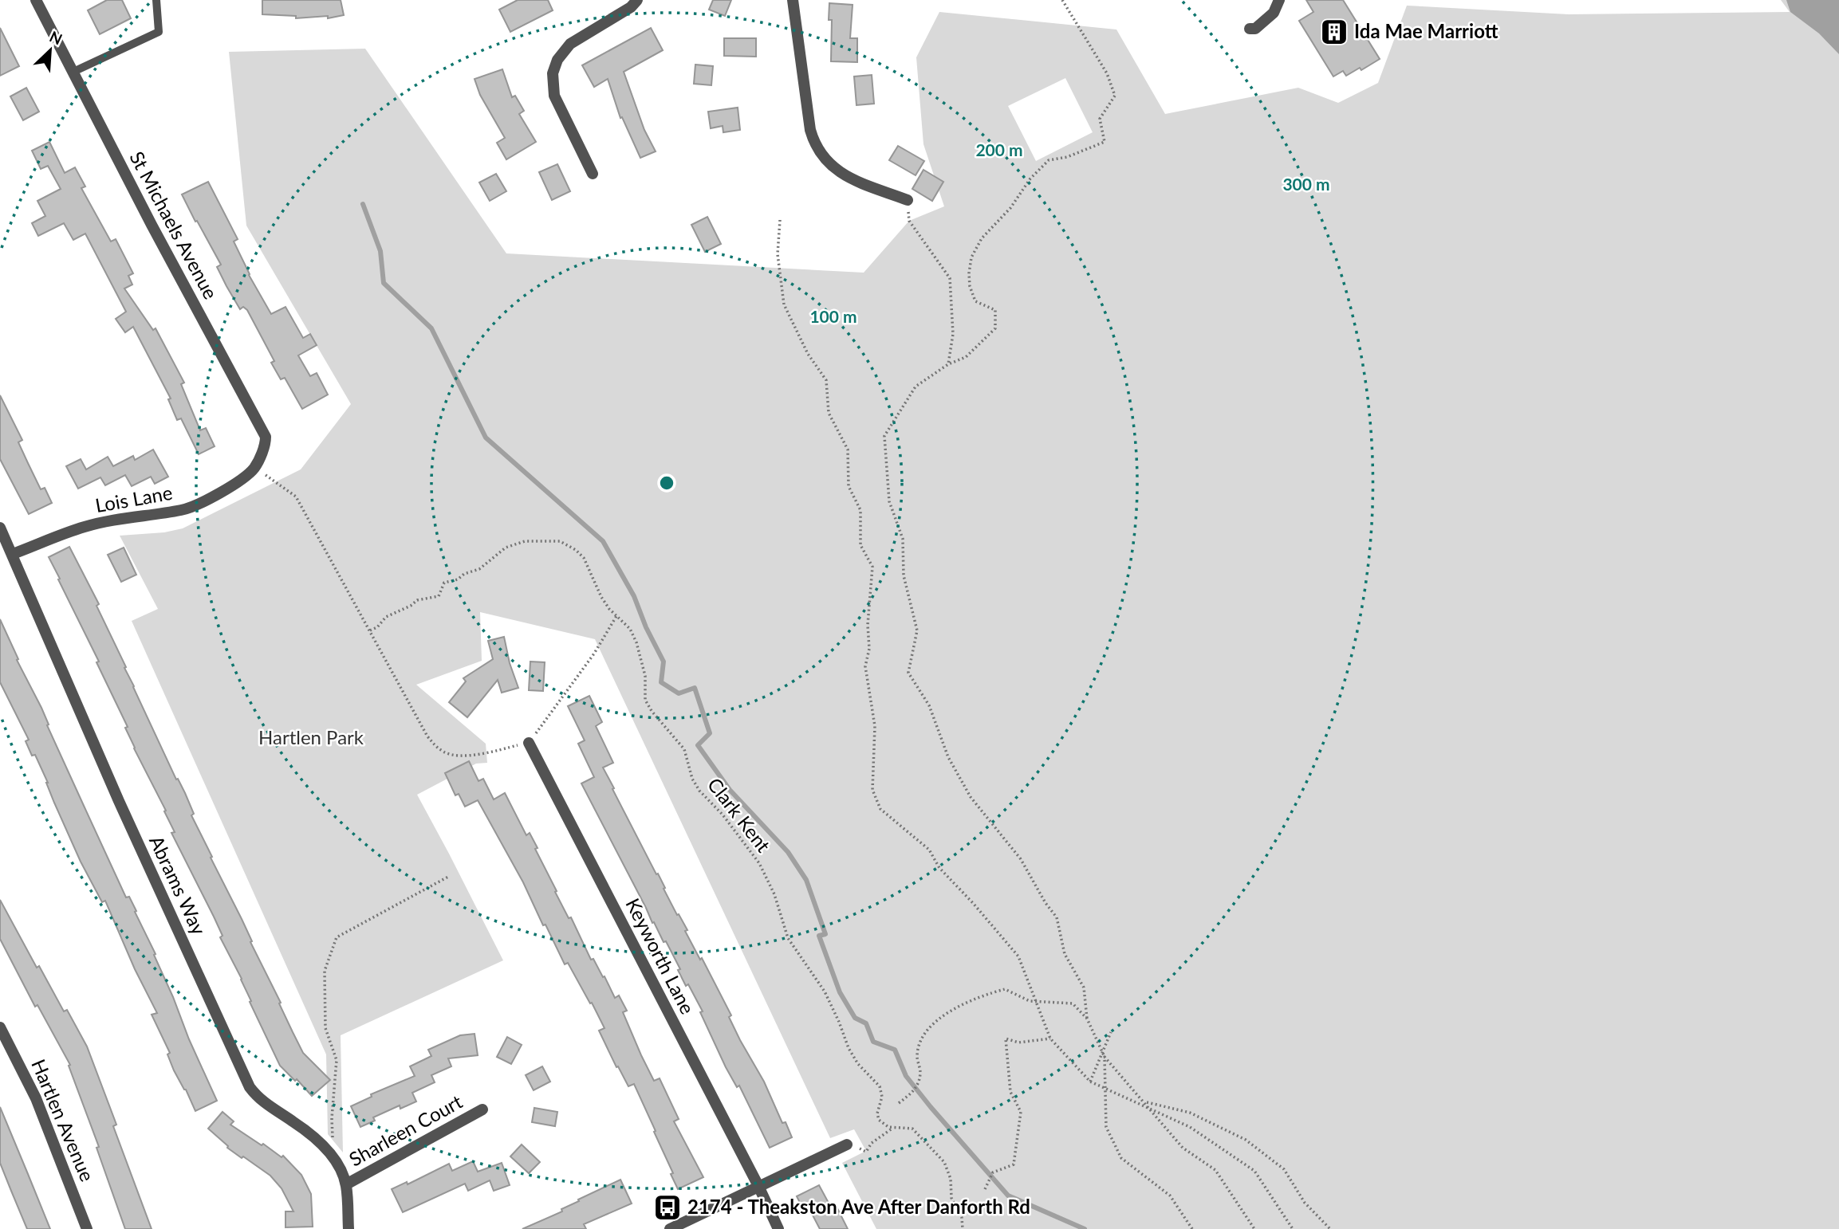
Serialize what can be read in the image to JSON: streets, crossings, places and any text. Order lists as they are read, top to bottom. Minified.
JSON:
{"streets":{"street":["St Michaels Avenue","Lois Lane","Abrams Way","Keyworth Lane","Hartlen Avenue","Sharleen Court"],"path":["Clark Kent"]},"crossings":[["St Michaels Avenue","Lois Lane"],["Lois Lane","Abrams Way"],["Abrams Way","Sharleen Court"]],"parks":["Hartlen Park"],"places":{"building":["Ida Mae Marriott"],"bus stop":["2174 - Theakston Ave After Danforth Rd"]},"north":"top right","rings":["200 m","300 m","100 m"]}
